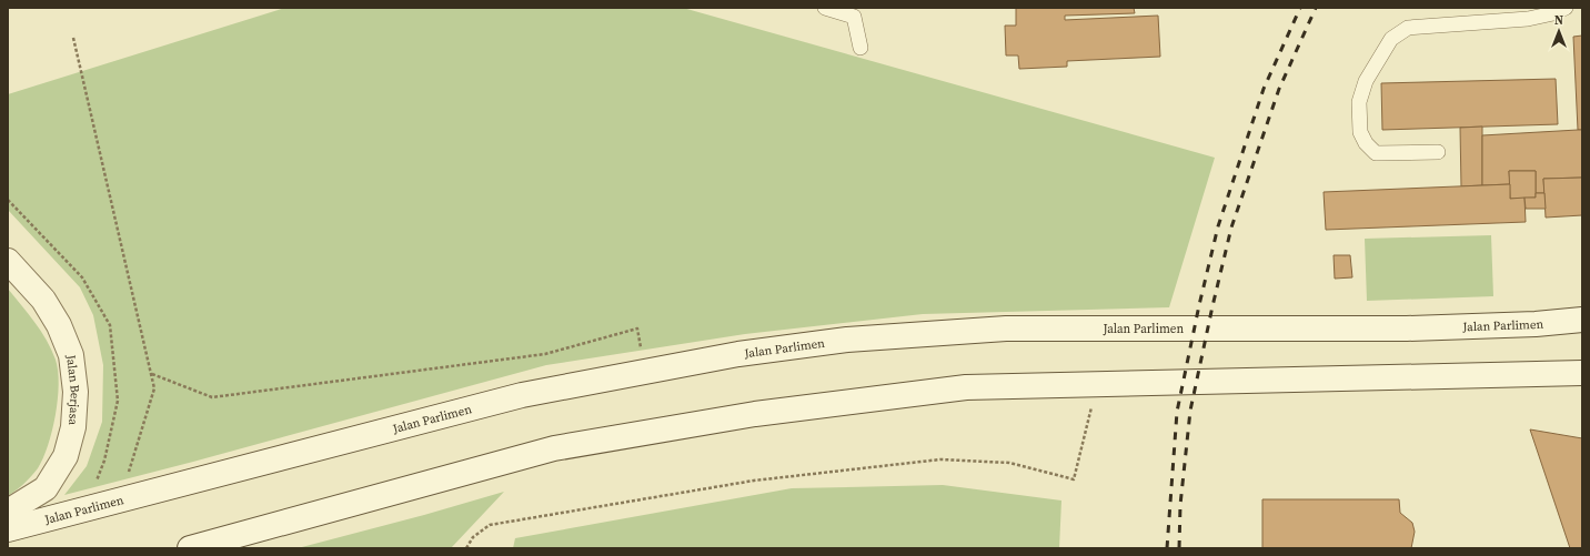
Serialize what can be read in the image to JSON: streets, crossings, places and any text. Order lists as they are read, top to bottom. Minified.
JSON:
{"streets":{"street":["Jalan Parlimen","Jalan Berjasa"]},"north":"top"}
